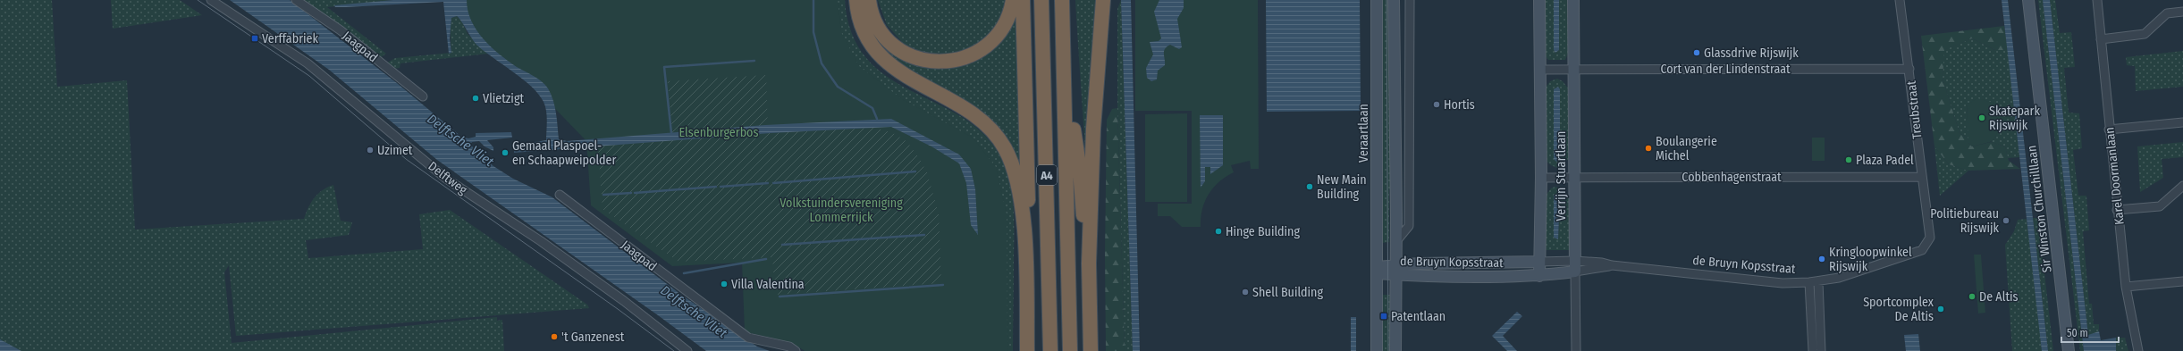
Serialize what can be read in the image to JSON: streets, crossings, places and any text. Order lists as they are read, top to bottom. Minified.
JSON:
{"streets":{"highway":["A4"],"street":["Jaagpad","Cort van der Lindenstraat","Treubstraat","Veraartlaan","Verrijn Stuartlaan","Karel Doormanlaan","Cobbenhagenstraat","Delftweg","Sir Winston Churchilllaan","de Bruyn Kopsstraat"]},"crossings":[["Cort van der Lindenstraat","Treubstraat"],["Cort van der Lindenstraat","Verrijn Stuartlaan"],["Treubstraat","Cobbenhagenstraat"],["Treubstraat","de Bruyn Kopsstraat"],["Veraartlaan","de Bruyn Kopsstraat"],["Verrijn Stuartlaan","Cobbenhagenstraat"],["Verrijn Stuartlaan","de Bruyn Kopsstraat"]],"water":["Delftsche Vliet"],"parks":["Elsenburgerbos","Volkstuindersvereniging Lommerrijck"],"places":{"transit":["Verffabriek","Patentlaan"],"other":["Glassdrive Rijswijk","Vlietzigt","Hortis","Skatepark Rijswijk","Boulangerie Michel","Uzimet","Gemaal Plaspoel- en Schaapweipolder","Plaza Padel","New Main Building","Politiebureau Rijswijk","Hinge Building","Kringloopwinkel Rijswijk","Villa Valentina","Shell Building","De Altis","Sportcomplex De Altis","'t Ganzenest"]},"scale_bar":"50 m"}
